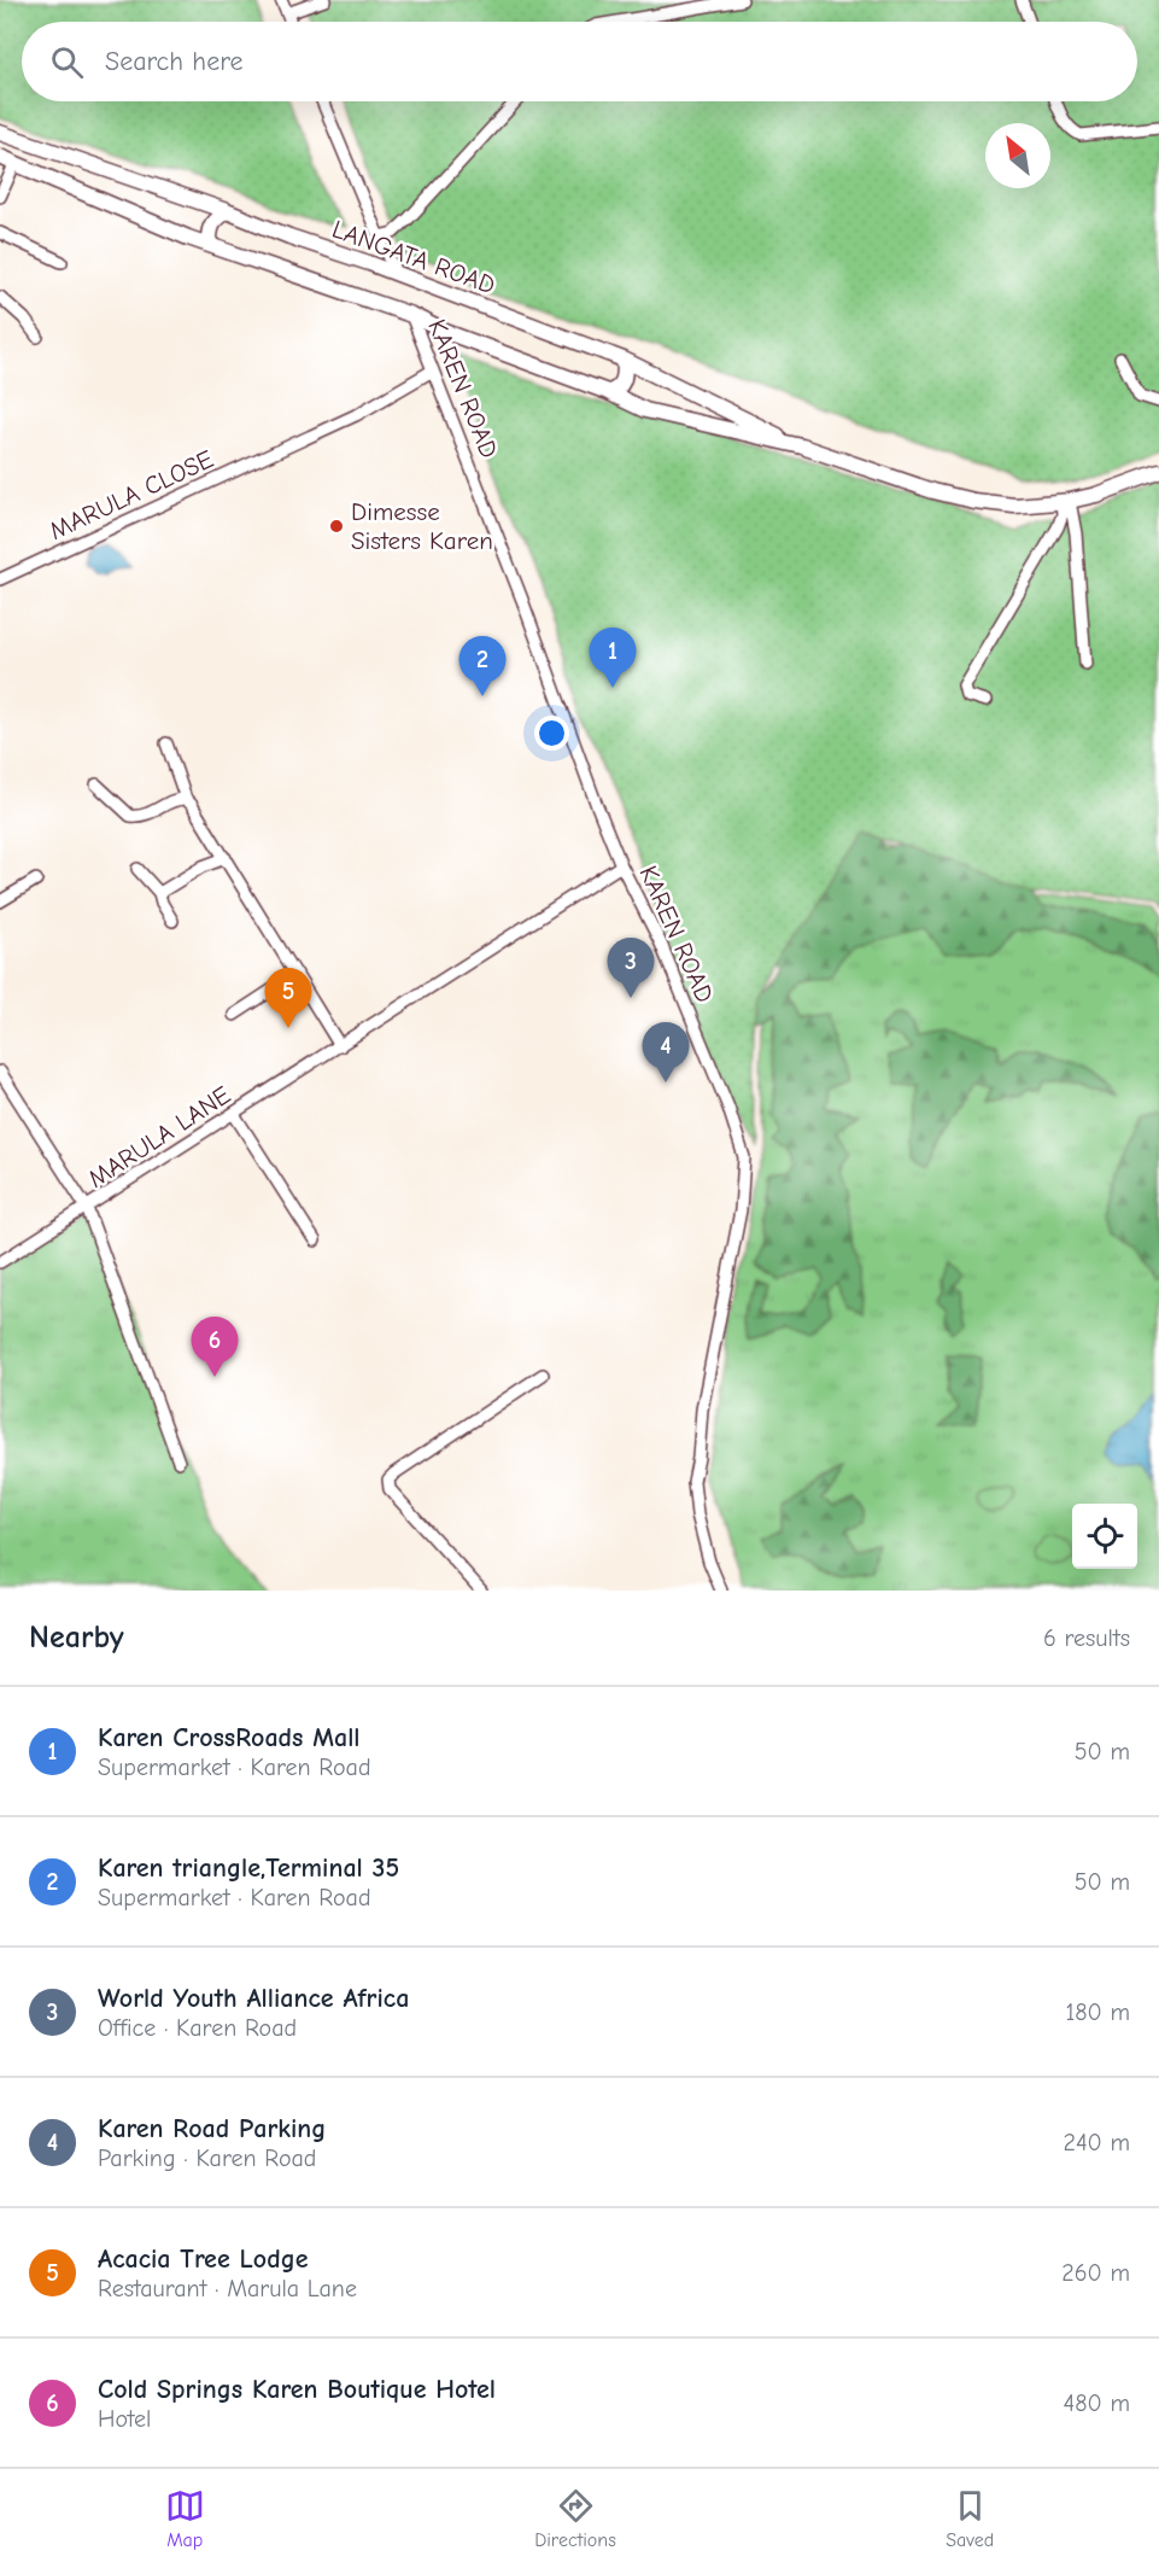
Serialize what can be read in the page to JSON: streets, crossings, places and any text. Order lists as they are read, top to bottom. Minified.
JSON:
{"streets":{"main road":["LANGATA ROAD"],"street":["KAREN ROAD","MARULA CLOSE","MARULA LANE"]},"crossings":[["LANGATA ROAD","KAREN ROAD"],["KAREN ROAD","MARULA CLOSE"],["KAREN ROAD","MARULA LANE"]],"places":["Dimesse Sisters Karen"],"north":"top left","page":{"search":"Search here","pins":["1","2","3","5","4","6"],"heading":["Nearby","6 results"],"list":[{"mark":"1","name":"Karen CrossRoads Mall","note":"Supermarket · Karen Road","value":"50 m"},{"mark":"2","name":"Karen triangle,Terminal 35","note":"Supermarket · Karen Road","value":"50 m"},{"mark":"3","name":"World Youth Alliance Africa","note":"Office · Karen Road","value":"180 m"},{"mark":"4","name":"Karen Road Parking","note":"Parking · Karen Road","value":"240 m"},{"mark":"5","name":"Acacia Tree Lodge","note":"Restaurant · Marula Lane","value":"260 m"},{"mark":"6","name":"Cold Springs Karen Boutique Hotel","note":"Hotel","value":"480 m"}],"nav":["Map","Directions","Saved"]}}
